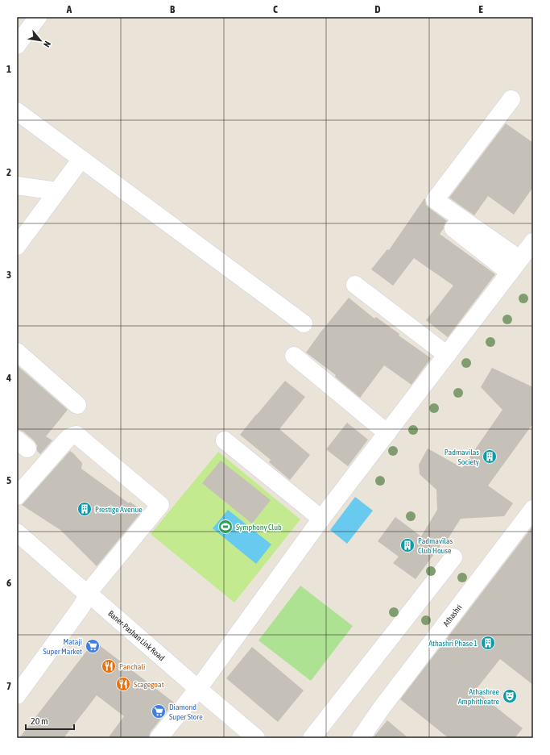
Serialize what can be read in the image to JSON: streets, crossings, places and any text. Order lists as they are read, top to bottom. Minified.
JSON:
{"streets":{"street":["Athashri","Baner-Pashan Link Road"]},"places":{"building":["Padmavilas Society","Prestige Avenue","Padmavilas Club House","Athashri Phase 1"],"sports":["Symphony Club"],"supermarket":["Mataji Super Market","Diamond Super Store"],"restaurant":["Panchali","Scagegoat"],"theatre":["Athashree Amphitheatre"]},"scale_bar":"20 m","north":"bottom right","grid":{"columns":["A","B","C","D","E"],"rows":["1","2","3","4","5","6","7"]}}
